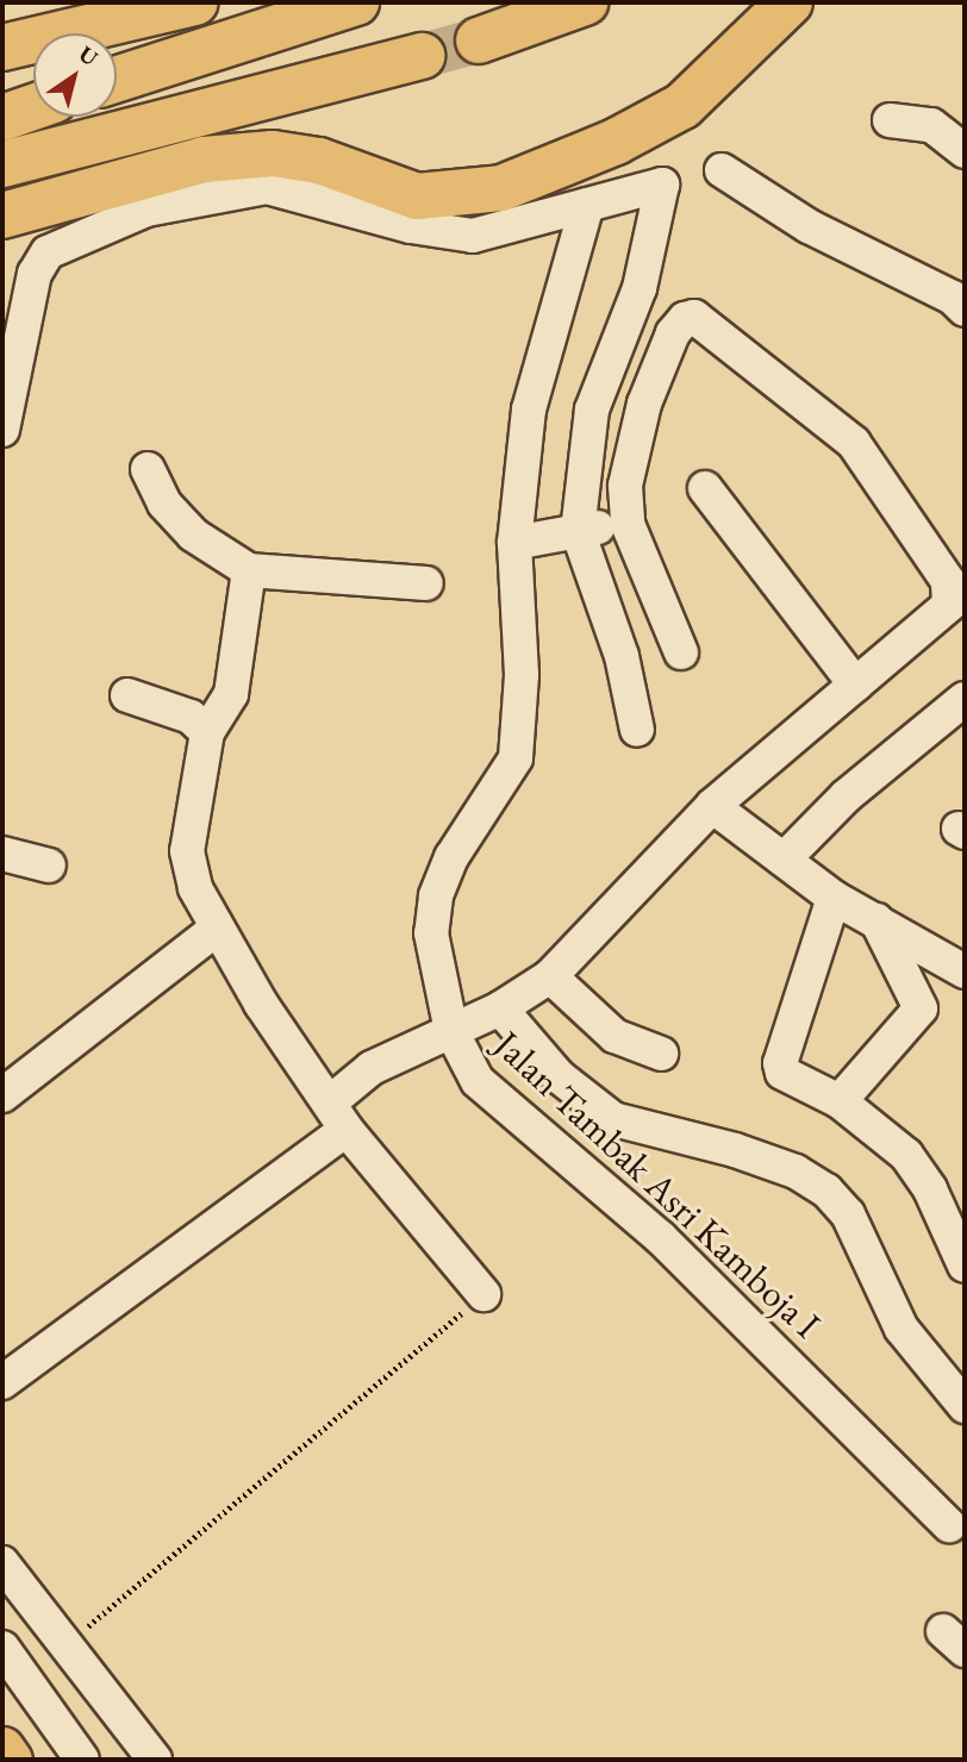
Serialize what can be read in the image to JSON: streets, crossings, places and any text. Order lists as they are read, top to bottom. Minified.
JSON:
{"streets":{"street":["Jalan Tambak Asri Kamboja I"]},"north":"top right"}
